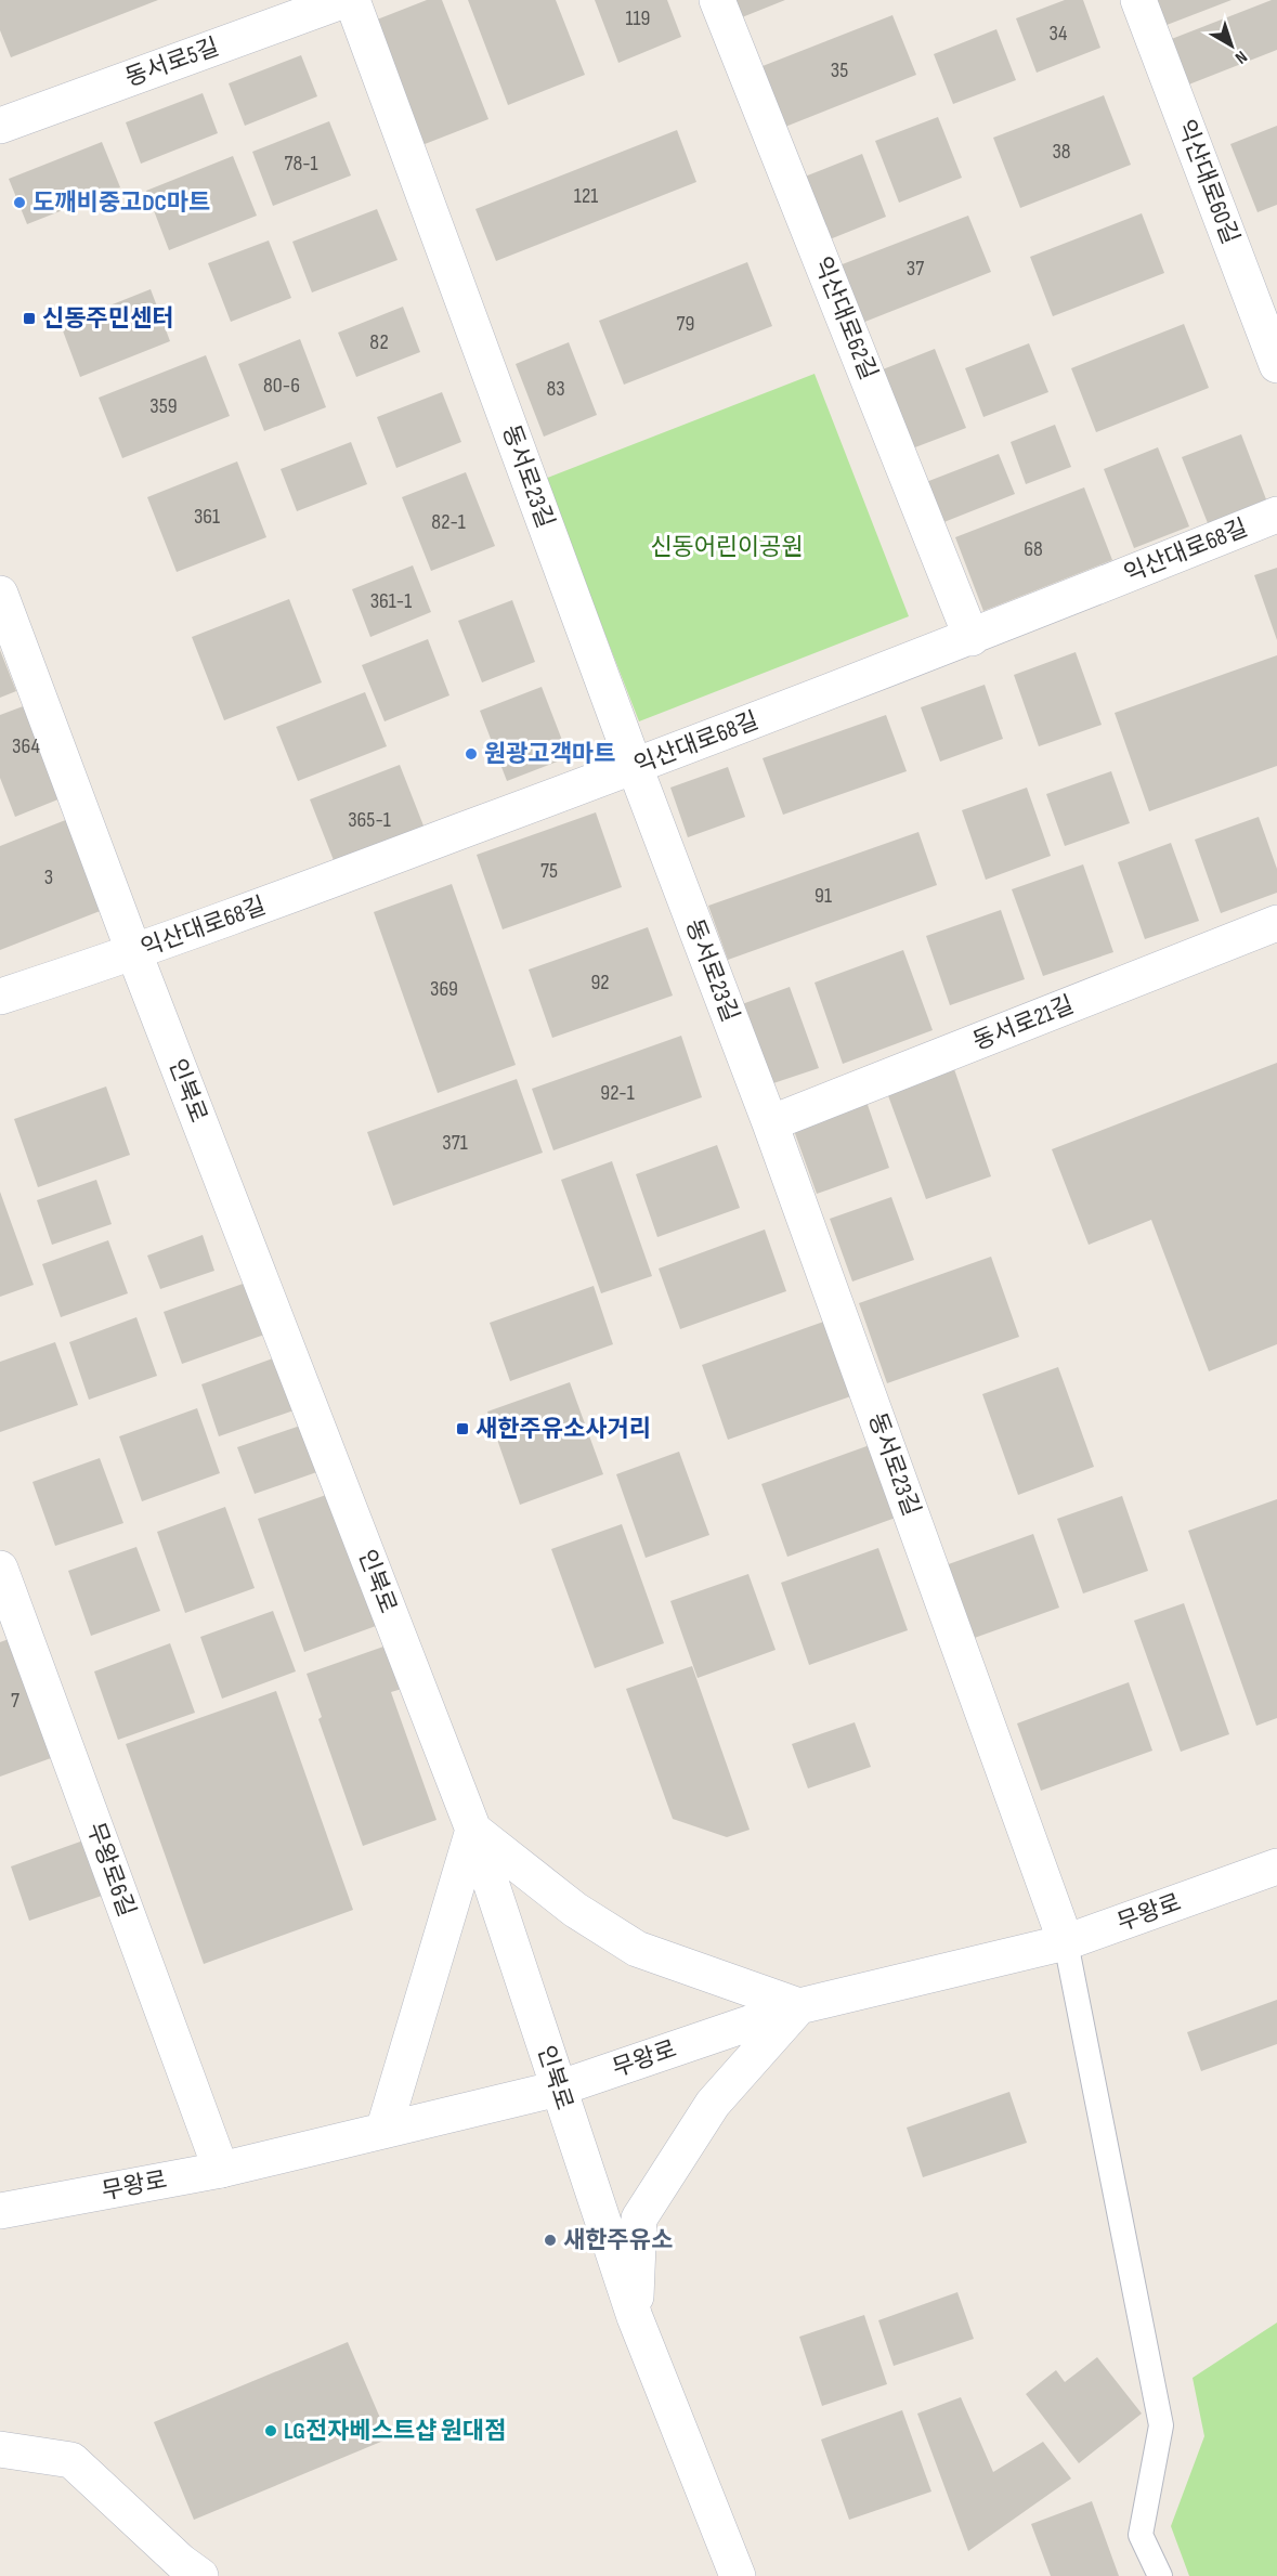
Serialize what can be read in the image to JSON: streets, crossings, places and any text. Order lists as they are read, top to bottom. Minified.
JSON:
{"streets":{"street":["동서로5길","익산대로60길","익산대로62길","동서로23길","익산대로68길","동서로21길","인북로","무왕로6길","무왕로"]},"crossings":[["익산대로62길","익산대로68길"],["동서로23길","익산대로68길"],["동서로23길","동서로21길"],["동서로23길","무왕로"],["익산대로68길","인북로"],["인북로","무왕로"],["무왕로6길","무왕로"]],"parks":["신동어린이공원"],"places":{"other":["도깨비중고DC마트","원광고객마트","새한주유소","LG전자베스트샵 원대점"],"transit":["신동주민센터","새한주유소사거리"]},"house_numbers":["119","34","35","38","78-1","121","37","79","82","80-6","83","359","361","82-1","68","361-1","364","365-1","75","3","91","92","369","92-1","371","7"],"north":"bottom right"}
